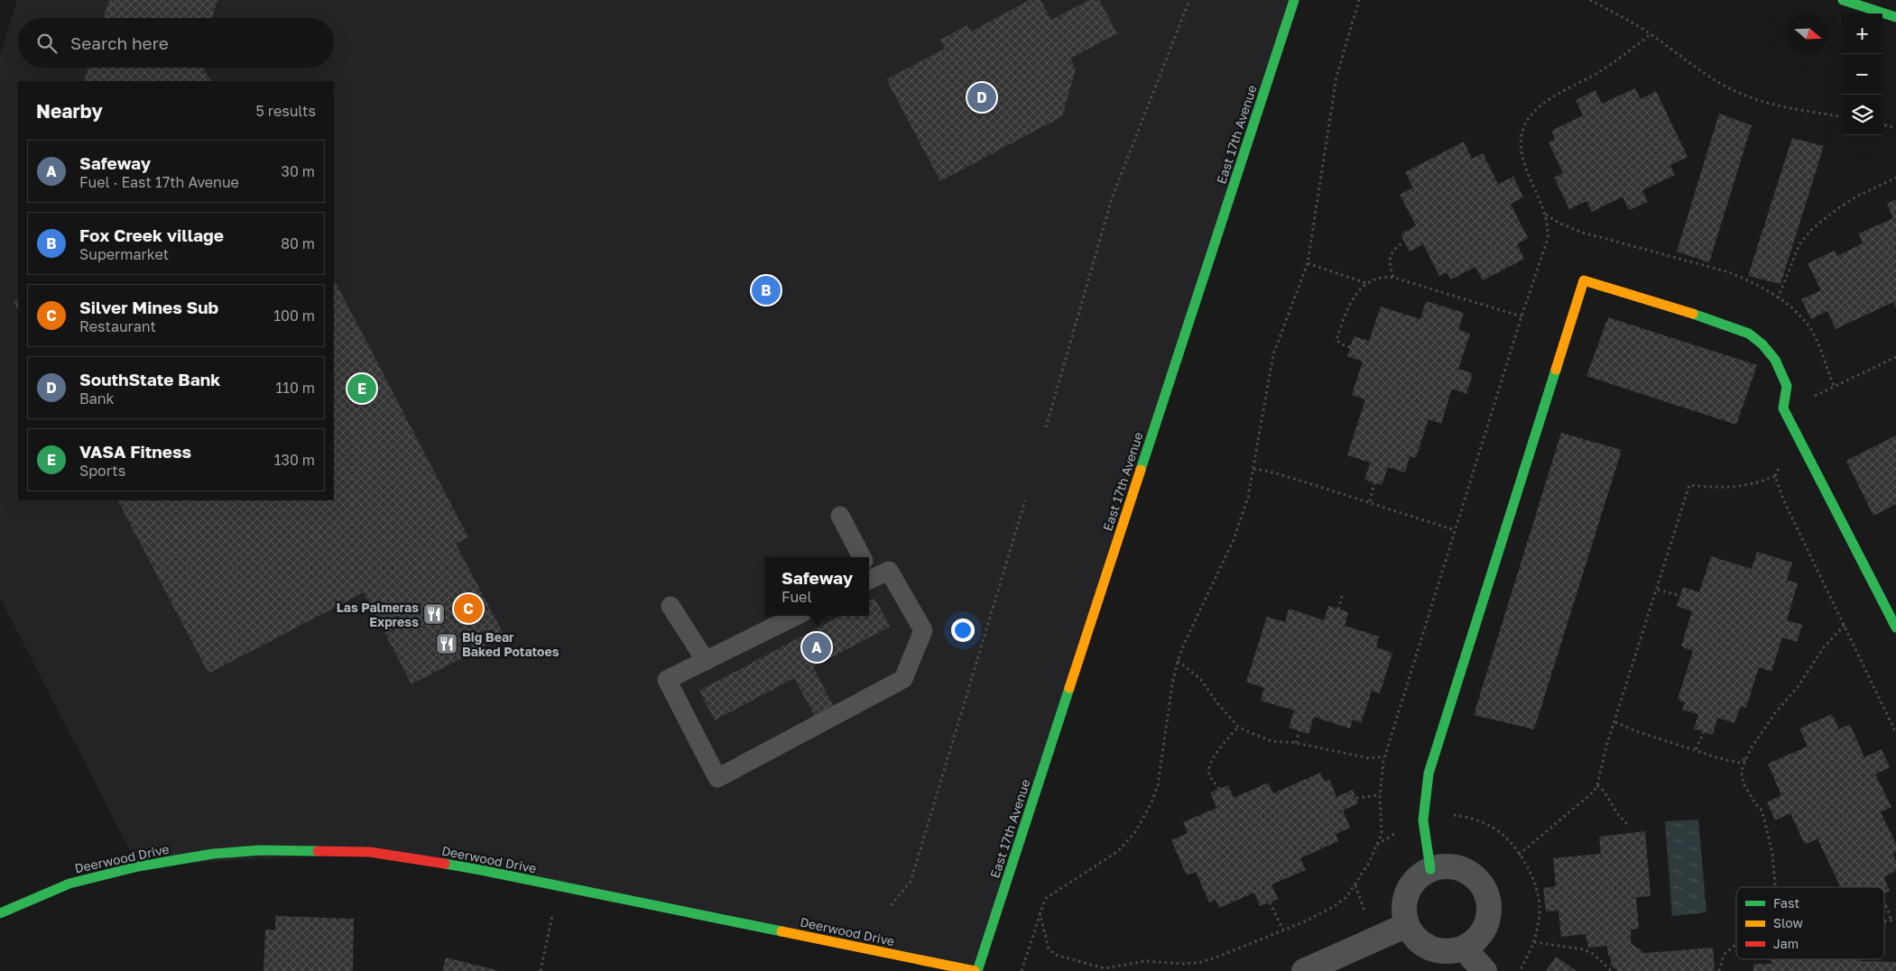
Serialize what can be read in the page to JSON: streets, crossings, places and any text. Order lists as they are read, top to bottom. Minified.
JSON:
{"streets":{"street":["East 17th Avenue","Deerwood Drive"]},"crossings":[["East 17th Avenue","Deerwood Drive"]],"places":{"restaurant":["Las Palmeras Express","Big Bear Baked Potatoes"]},"legend":["Fast","Slow","Jam"],"north":"right","page":{"map_buttons":["+","−"],"search":"Search here","pins":["D","B","E","C","A"],"heading":["Nearby","5 results"],"list":[{"mark":"A","name":"Safeway","note":"Fuel · East 17th Avenue","value":"30 m"},{"mark":"B","name":"Fox Creek village","note":"Supermarket","value":"80 m"},{"mark":"C","name":"Silver Mines Sub","note":"Restaurant","value":"100 m"},{"mark":"D","name":"SouthState Bank","note":"Bank","value":"110 m"},{"mark":"E","name":"VASA Fitness","note":"Sports","value":"130 m"}],"popup":["Safeway","Fuel"]}}
